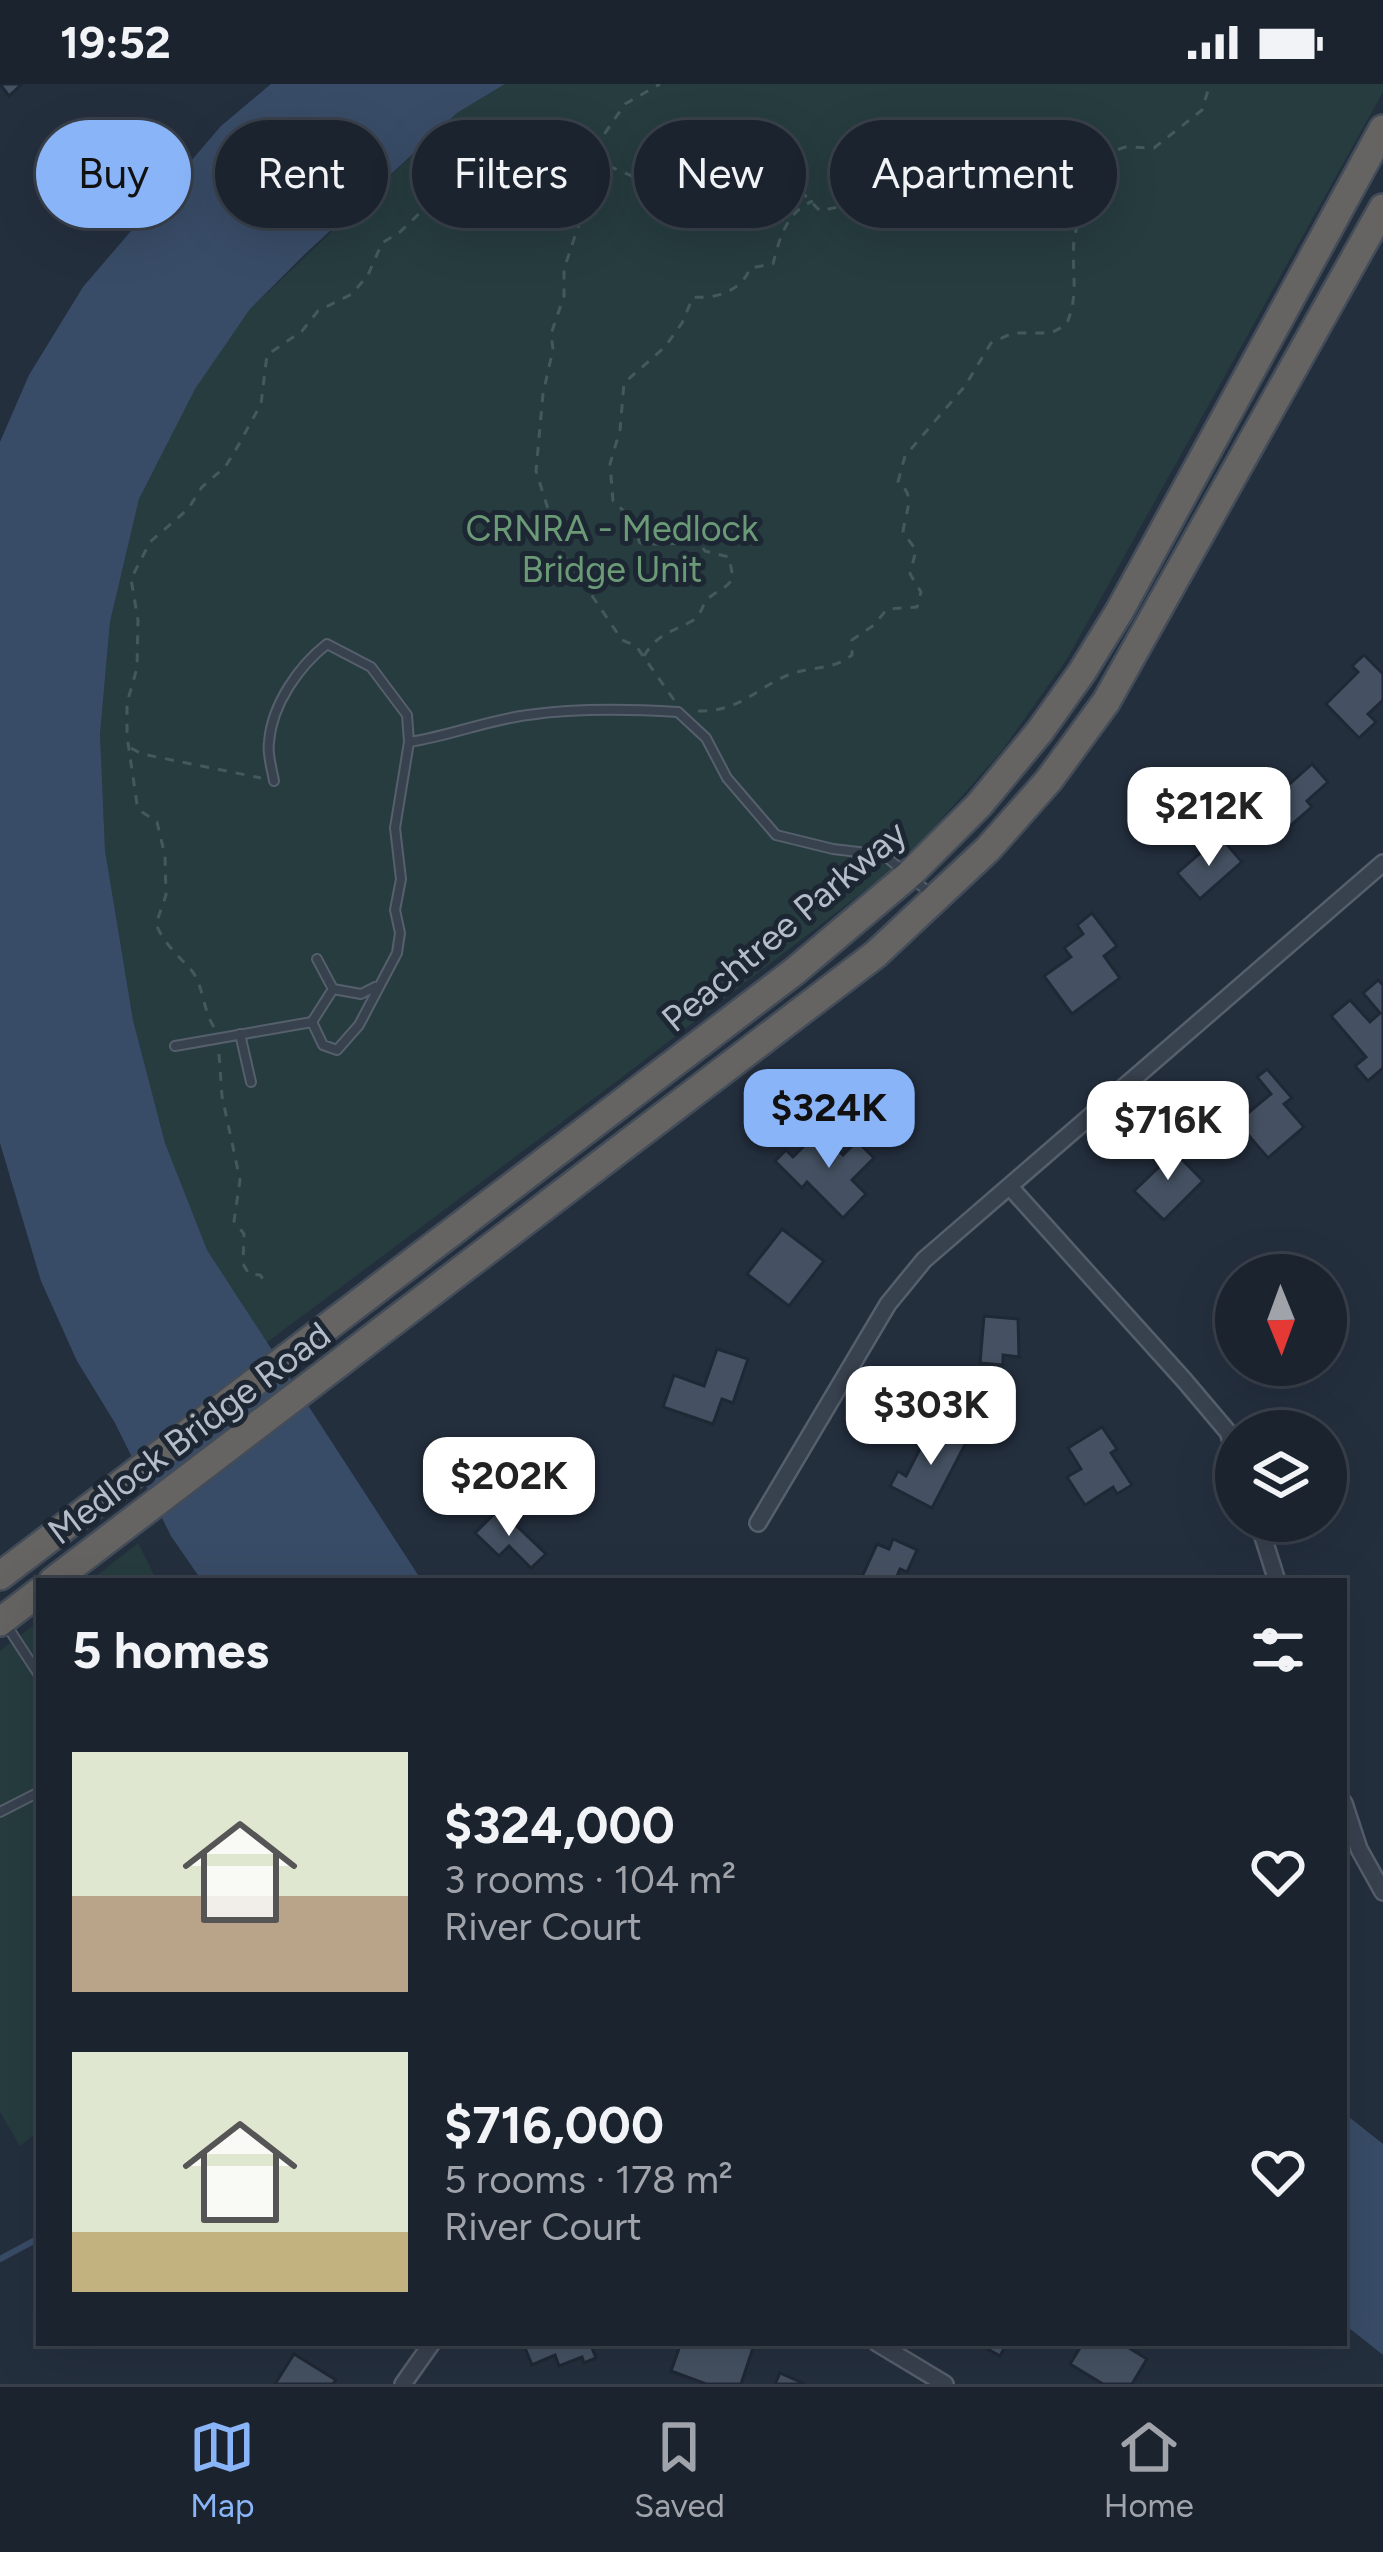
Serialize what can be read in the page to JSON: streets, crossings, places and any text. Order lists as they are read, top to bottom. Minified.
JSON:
{"streets":{"highway":["Peachtree Parkway","Medlock Bridge Road"]},"crossings":[["Peachtree Parkway","Medlock Bridge Road"]],"parks":["CRNRA - Medlock Bridge Unit"],"north":"bottom","page":{"status":"19:52","chip":["Buy","Rent","Filters","New","Apartment"],"price":["$212K","$324K","$716K","$303K","$202K"],"heading":"5 homes","list":[{"name":"$324,000","note":"3 rooms · 104 m² · River Court"},{"name":"$716,000","note":"5 rooms · 178 m² · River Court"}],"tabs":["Map","Saved","Home"]}}
